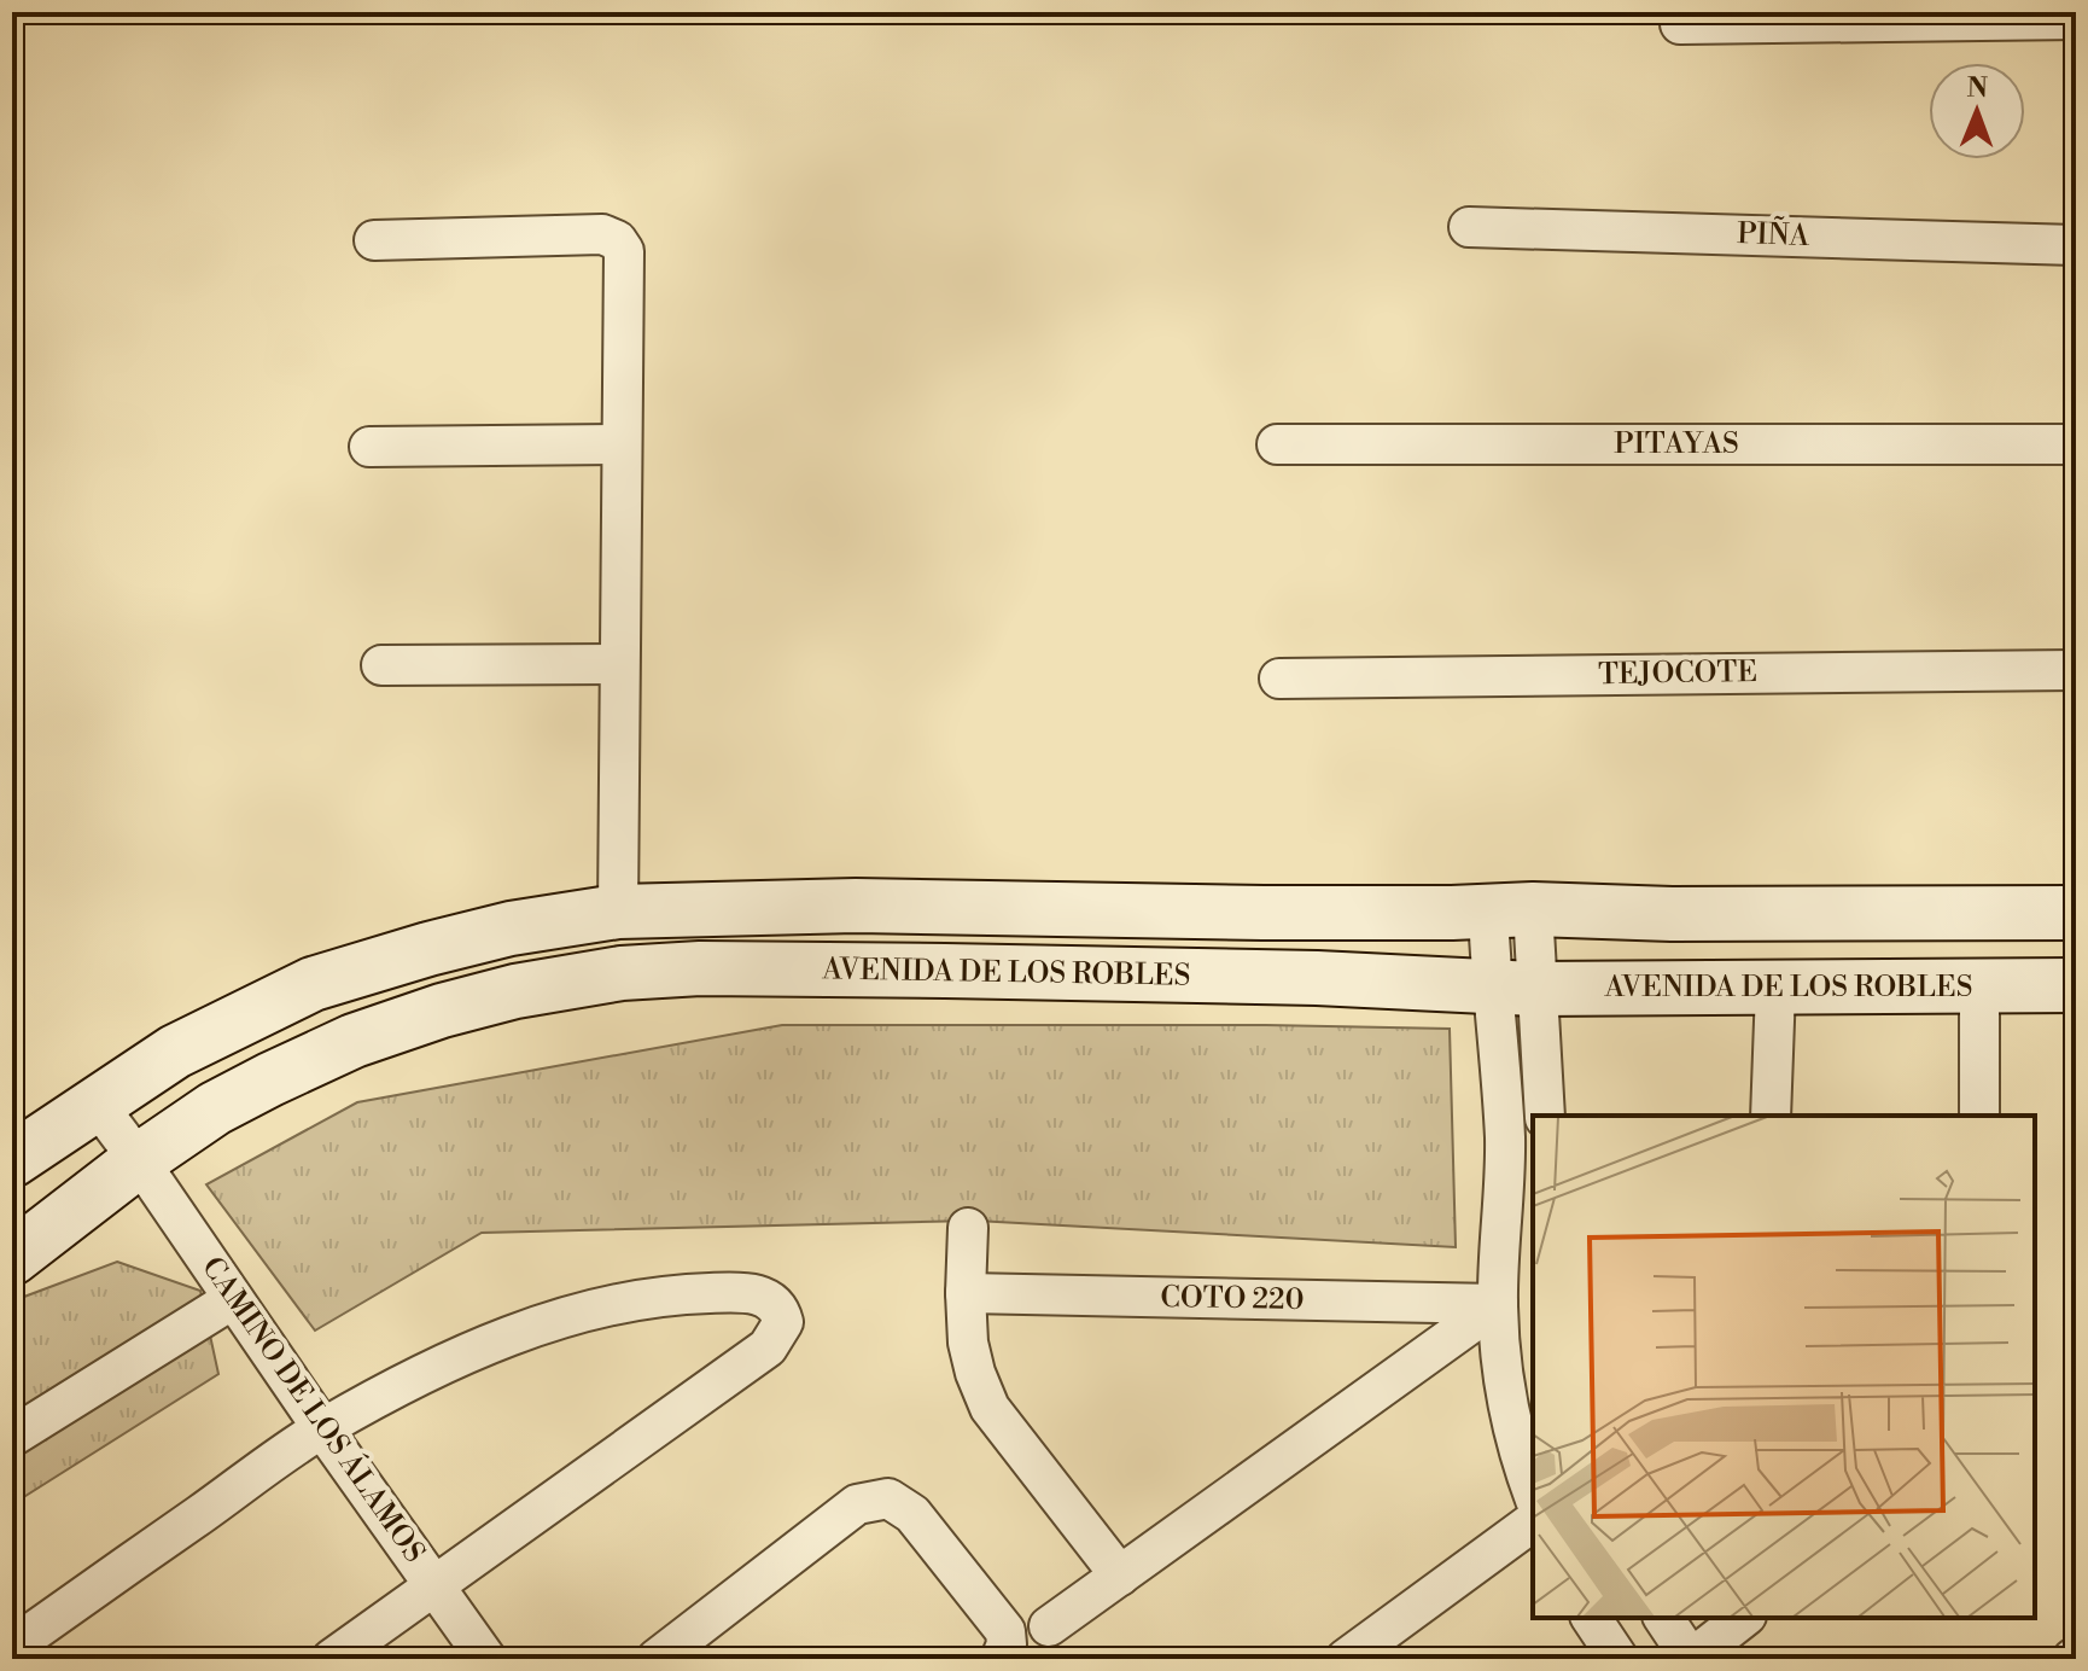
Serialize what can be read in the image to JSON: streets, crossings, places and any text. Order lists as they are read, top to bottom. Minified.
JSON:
{"streets":{"street":["PIÑA","PITAYAS","TEJOCOTE","AVENIDA DE LOS ROBLES","COTO 220","CAMINO DE LOS ÁLAMOS"]},"crossings":[["AVENIDA DE LOS ROBLES","CAMINO DE LOS ÁLAMOS"]],"north":"top"}
